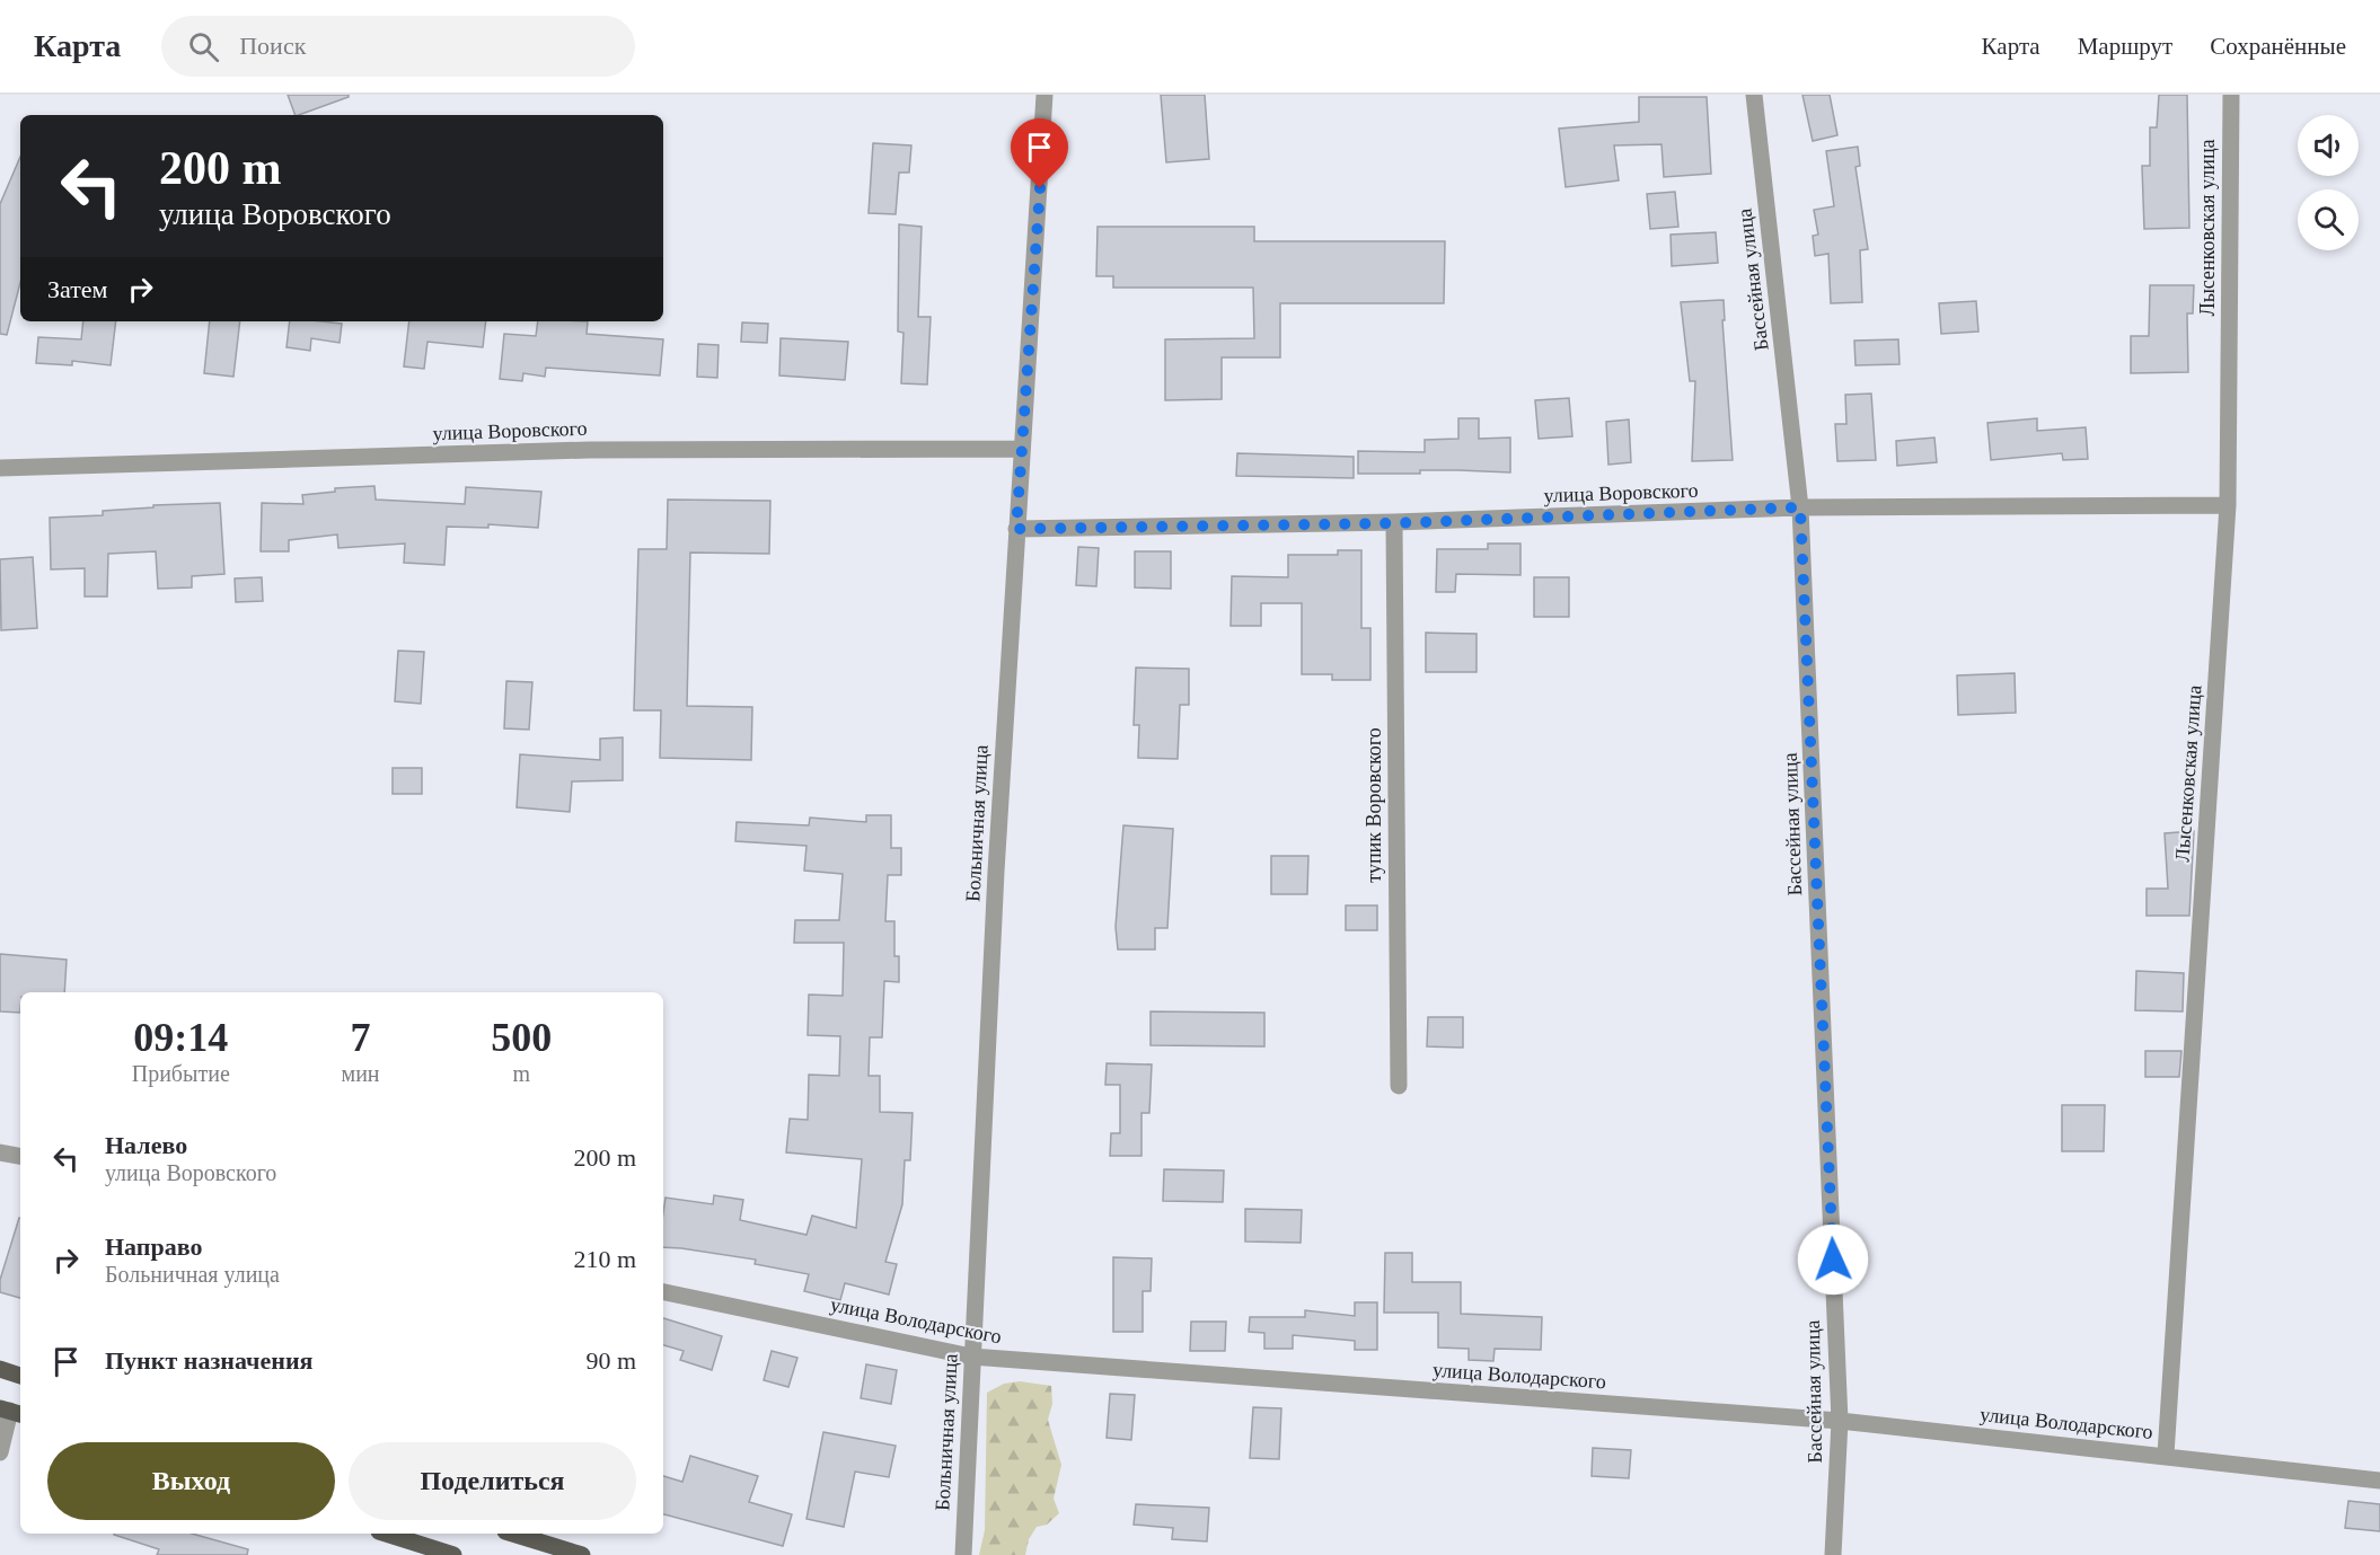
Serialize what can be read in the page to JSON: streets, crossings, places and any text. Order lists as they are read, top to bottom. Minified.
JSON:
{"streets":{"street":["Лысенковская улица","Бассейная улица","улица Воровского","тупик Воровского","Больничная улица","улица Володарского"]},"crossings":[["Лысенковская улица","улица Воровского"],["Лысенковская улица","улица Володарского"],["Бассейная улица","улица Воровского"],["Бассейная улица","улица Володарского"],["улица Воровского","тупик Воровского"],["улица Воровского","Больничная улица"],["Больничная улица","улица Володарского"]],"page":{"header":"Карта","search":"Поиск","nav":["Карта","Маршрут","Сохранённые"],"turn":["200 m","улица Воровского"],"then":"Затем","eta":["09:14","Прибытие","7","мин","500","m"],"list":[{"name":"Налево","note":"улица Воровского","value":"200 m"},{"name":"Направо","note":"Больничная улица","value":"210 m"},{"name":"Пункт назначения","value":"90 m"}],"buttons":["Выход","Поделиться"]}}
